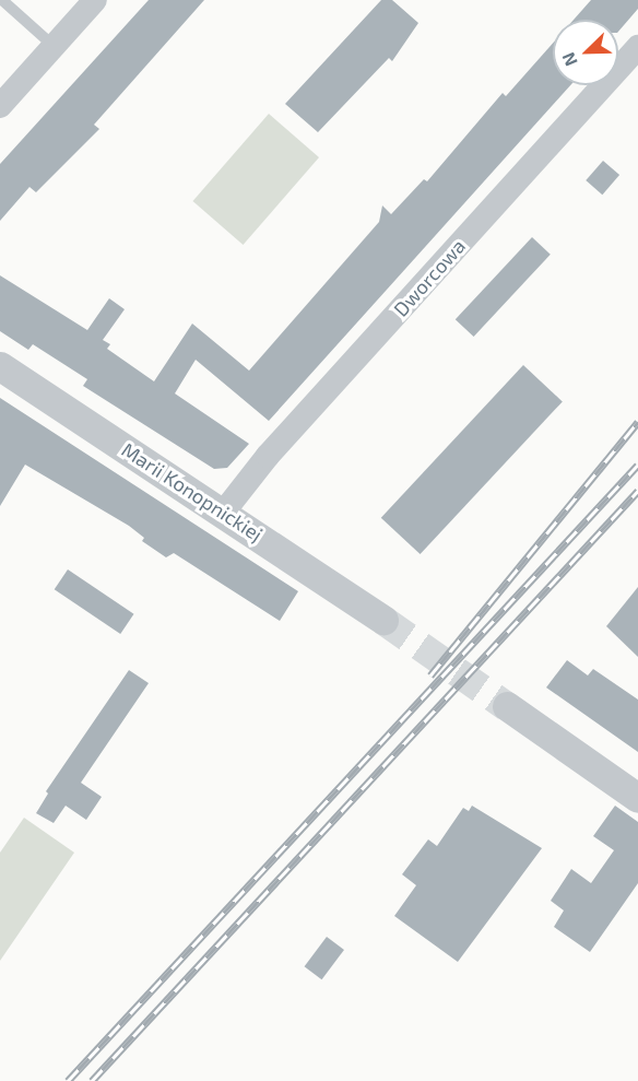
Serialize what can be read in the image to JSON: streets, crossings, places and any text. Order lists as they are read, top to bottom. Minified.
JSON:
{"streets":{"street":["Dworcowa","Marii Konopnickiej"]},"crossings":[["Dworcowa","Marii Konopnickiej"]],"north":"bottom left"}
